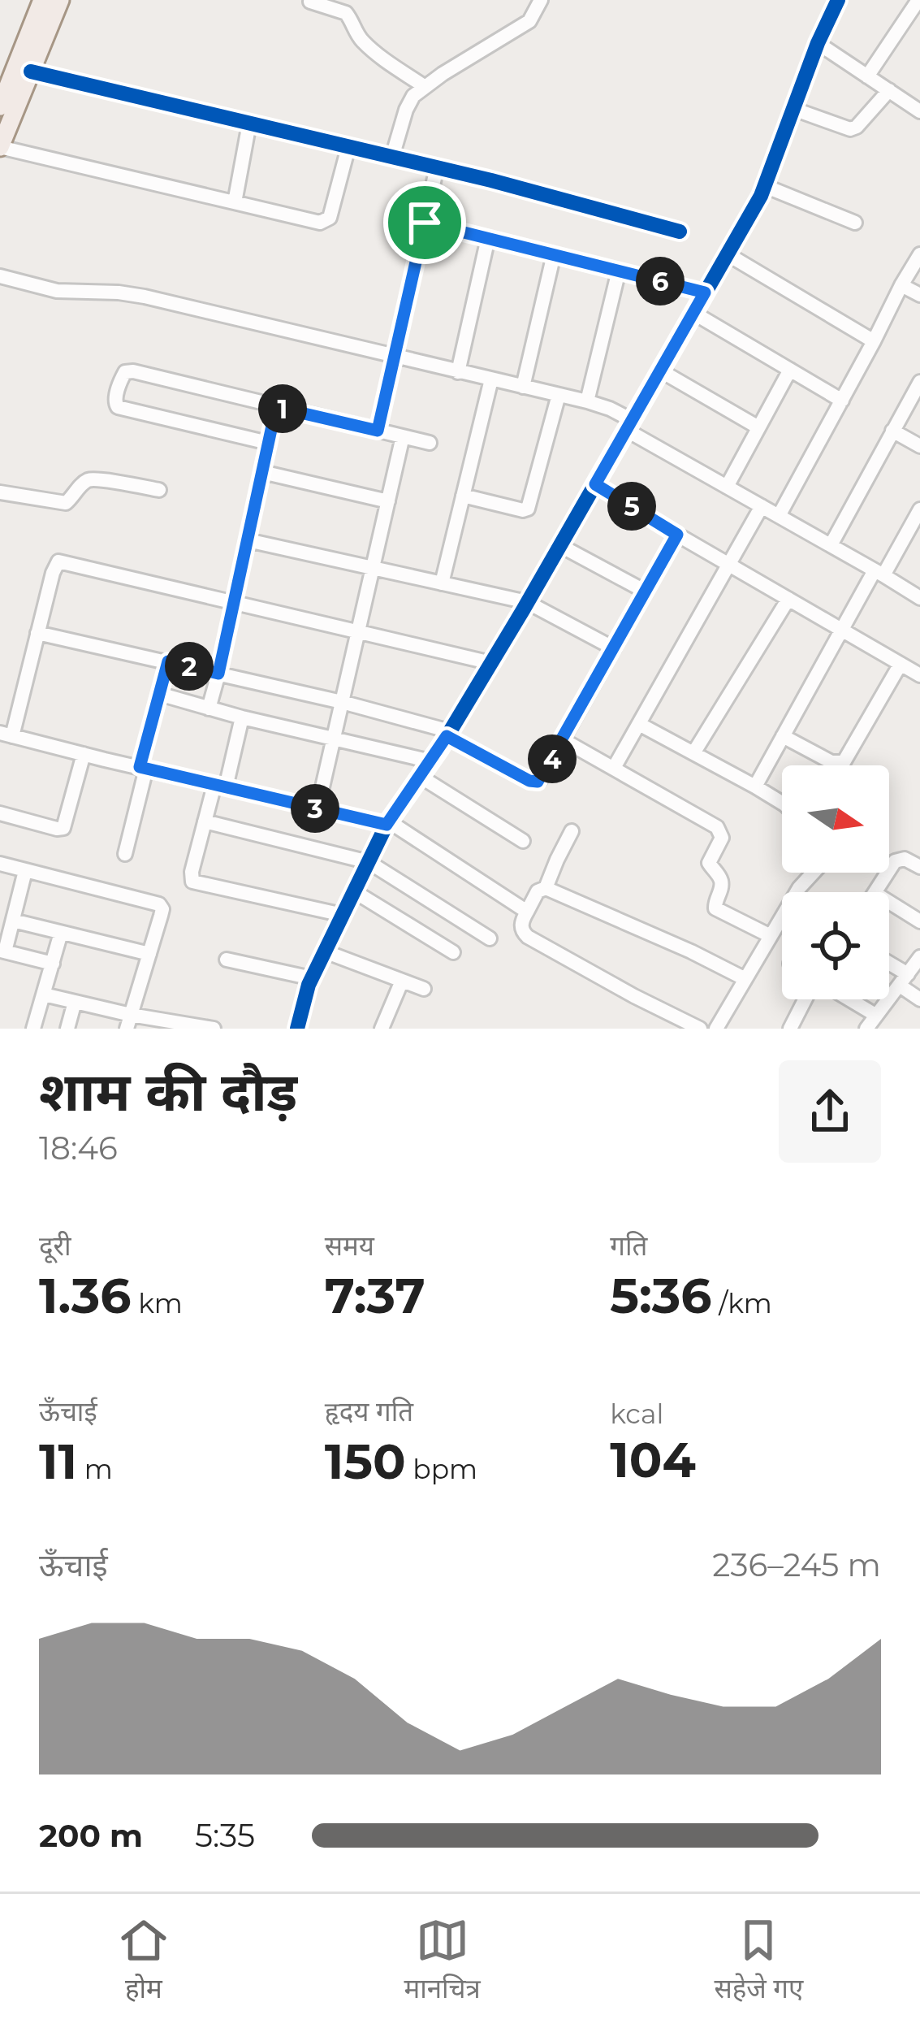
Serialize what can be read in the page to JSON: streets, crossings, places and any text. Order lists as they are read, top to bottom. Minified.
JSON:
{"north":"right","page":{"pins":["6","1","5","2","4","3"],"heading":["शाम की दौड़","18:46"],"stats":[["दूरी","1.36 km"],["समय","7:37"],["गति","5:36 /km"],["ऊँचाई","11 m"],["हृदय गति","150 bpm"],["kcal","104"]],"chart":["ऊँचाई","236–245 m"],"list":[{"name":"200 m","note":"5:35"}],"tabs":["होम","मानचित्र","सहेजे गए"]}}
